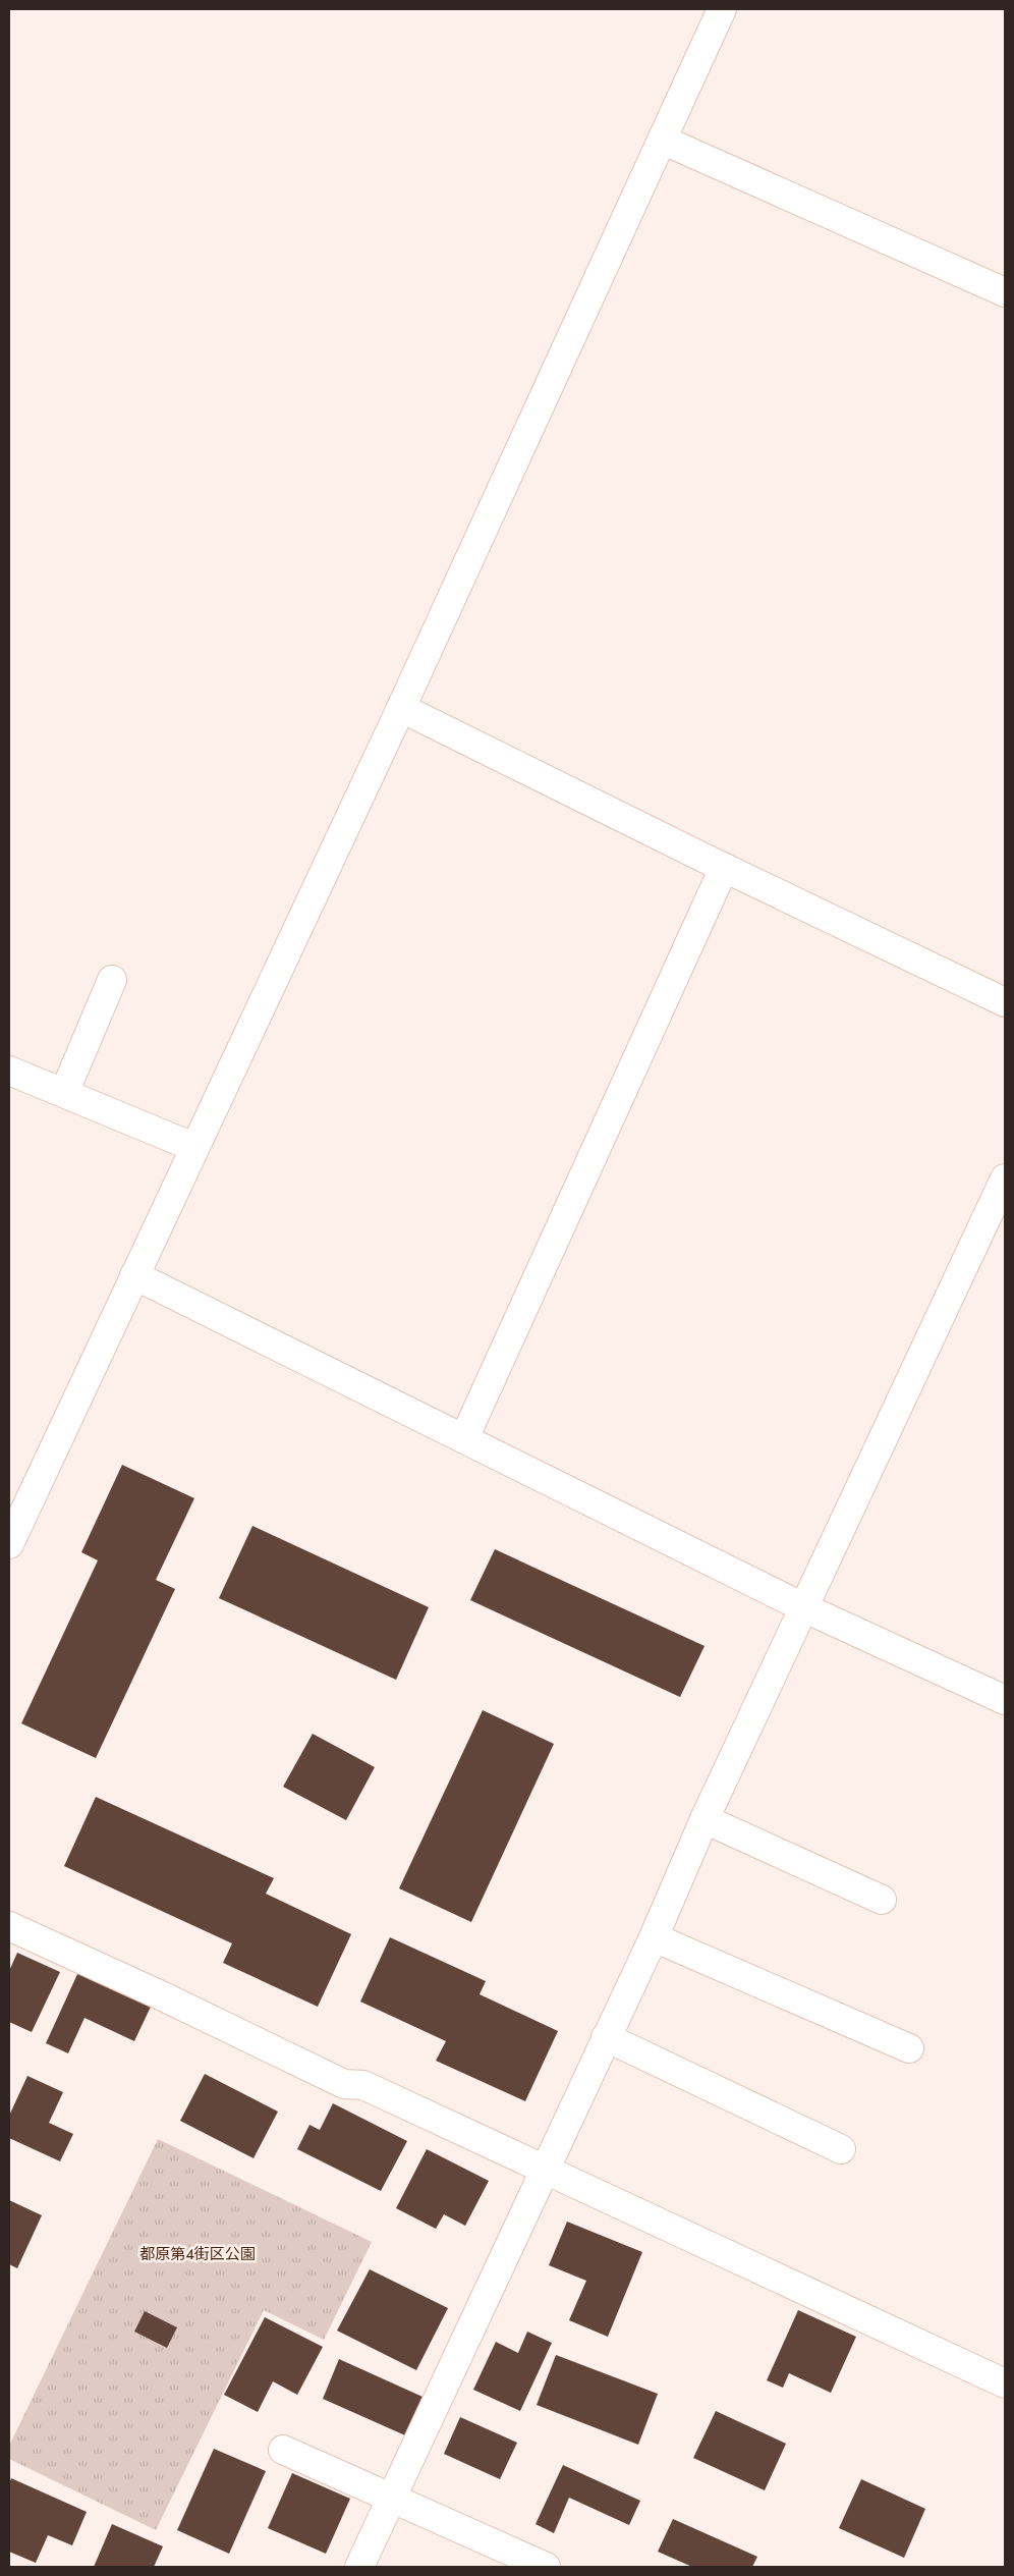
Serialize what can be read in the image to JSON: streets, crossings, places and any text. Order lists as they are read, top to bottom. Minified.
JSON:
{"parks":["都原第4街区公園"]}
